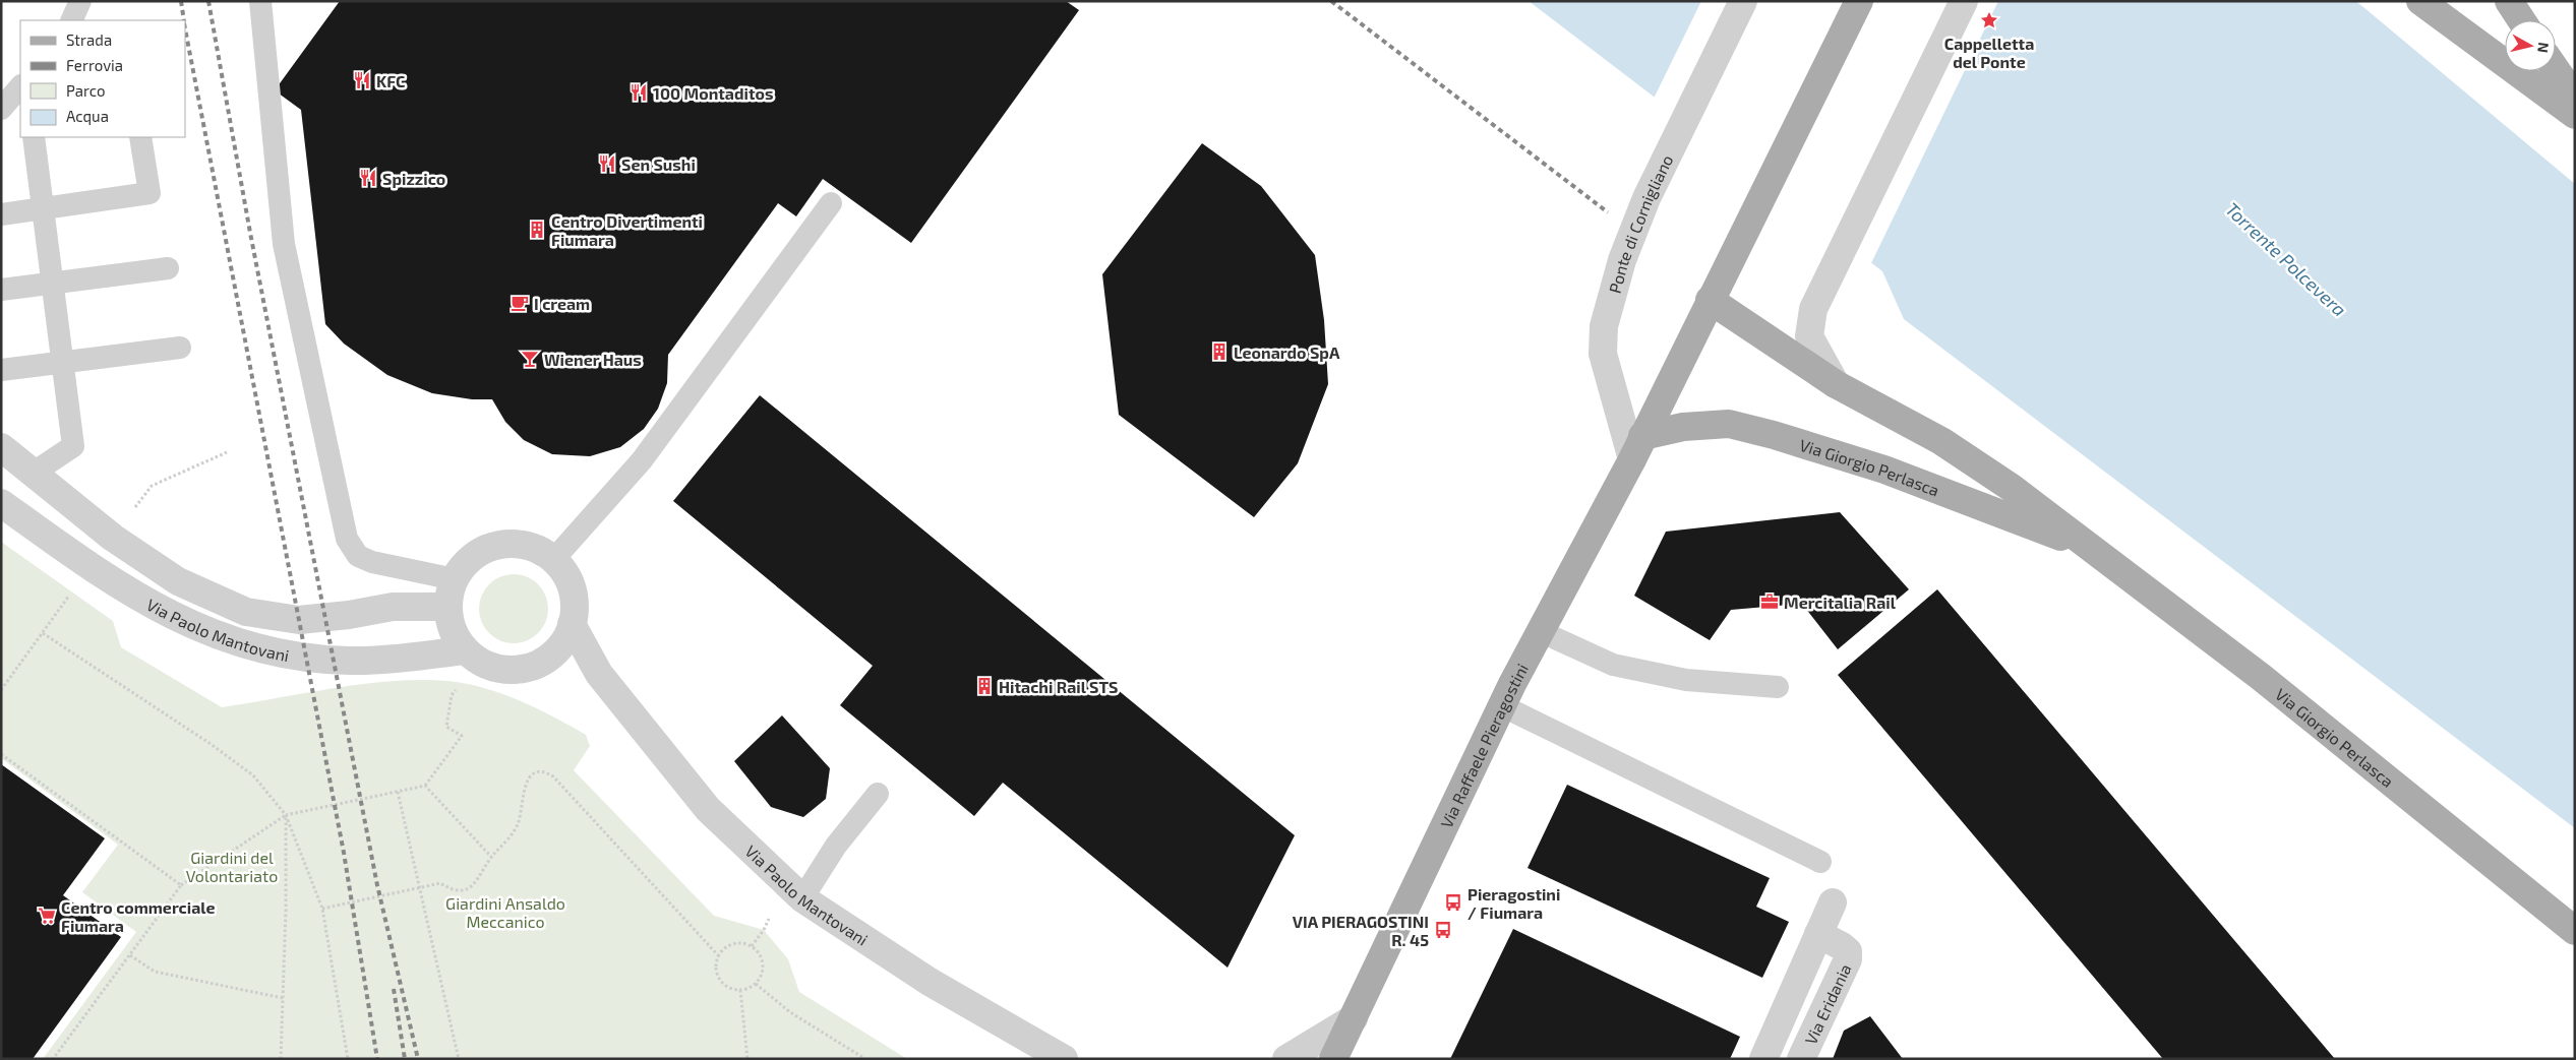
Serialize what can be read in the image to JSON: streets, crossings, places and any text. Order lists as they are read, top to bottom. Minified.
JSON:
{"streets":{"main road":["Via Giorgio Perlasca","Via Raffaele Pieragostini"],"street":["Ponte di Cornigliano","Via Paolo Mantovani","Via Eridania"]},"crossings":[["Ponte di Cornigliano","Via Giorgio Perlasca"],["Ponte di Cornigliano","Via Raffaele Pieragostini"],["Via Giorgio Perlasca","Via Raffaele Pieragostini"]],"water":["Torrente Polcevera"],"parks":["Giardini del Volontariato","Giardini Ansaldo Meccanico"],"places":{"place":["Cappelletta del Ponte"],"restaurant":["KFC","100 Montaditos","Sen Sushi","Spizzico"],"building":["Centro Divertimenti Fiumara","Leonardo SpA","Hitachi Rail STS"],"cafe":["I cream"],"bar":["Wiener Haus"],"office":["Mercitalia Rail"],"bus stop":["Pieragostini / Fiumara","VIA PIERAGOSTINI R. 45"],"supermarket":["Centro commerciale Fiumara"]},"legend":["Strada","Ferrovia","Parco","Acqua"],"north":"right"}
